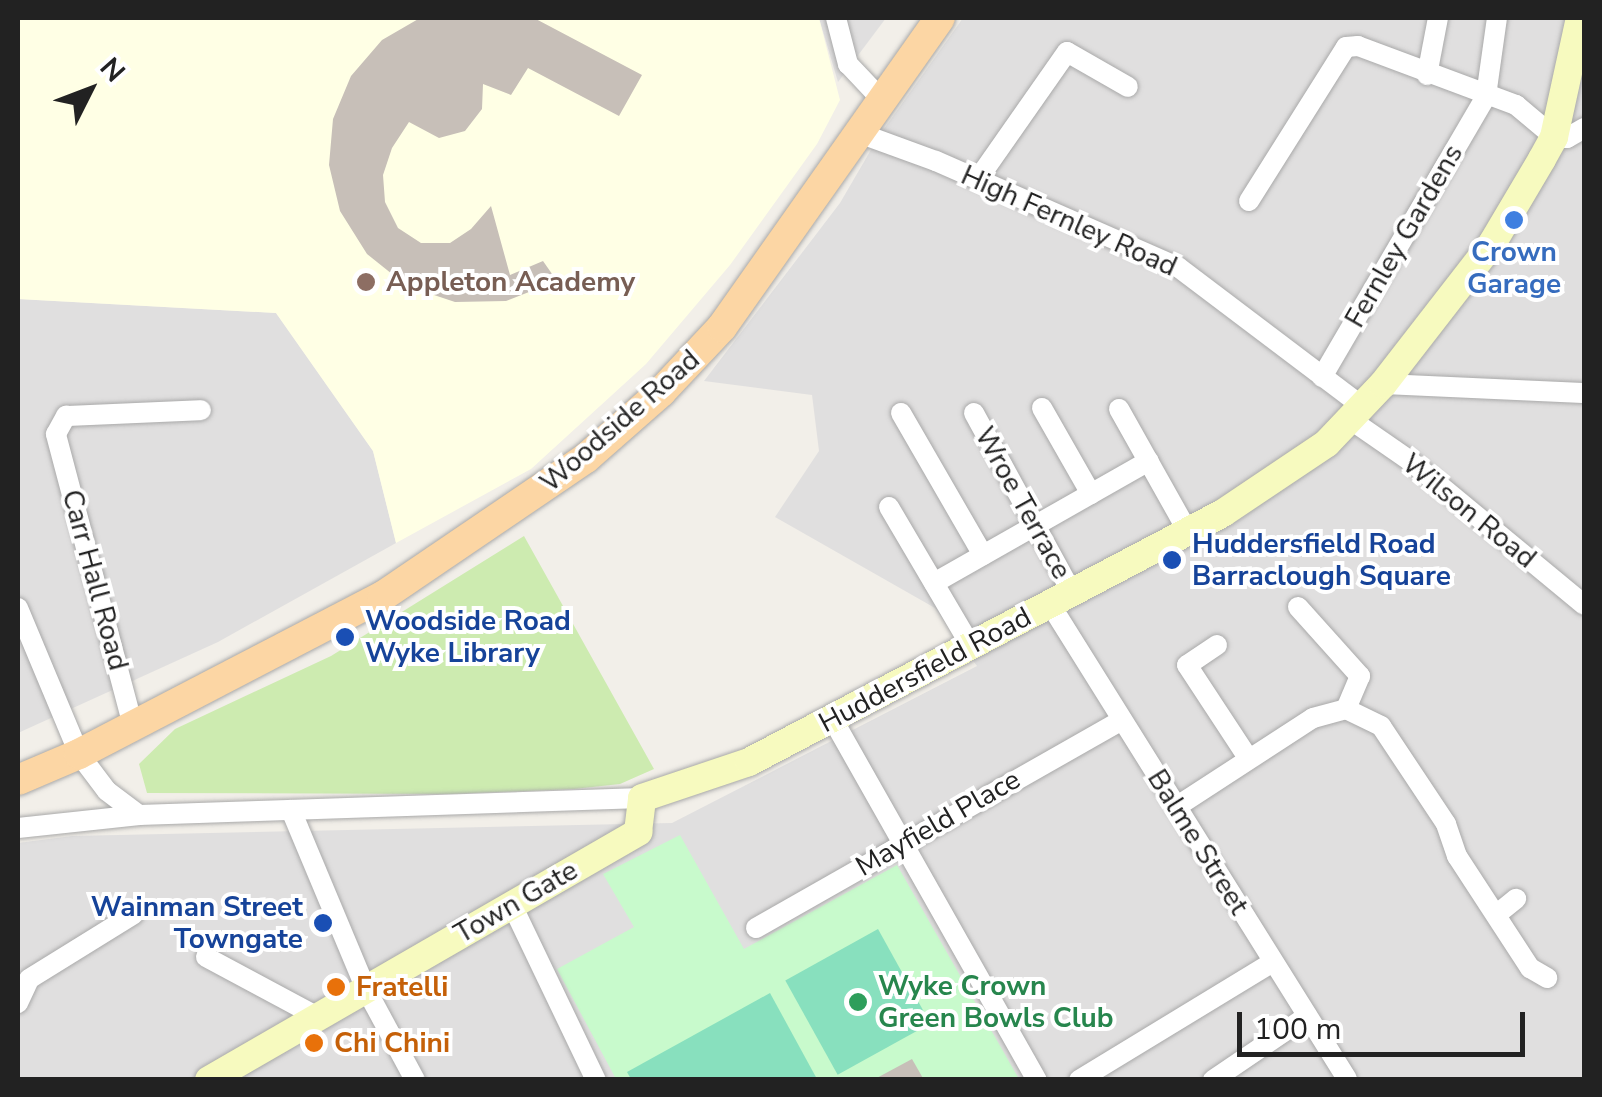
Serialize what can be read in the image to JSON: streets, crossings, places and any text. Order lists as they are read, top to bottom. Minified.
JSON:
{"streets":{"main road":["Woodside Road","Huddersfield Road","Town Gate"],"street":["High Fernley Road","Fernley Gardens","Wroe Terrace","Wilson Road","Carr Hall Road","Mayfield Place","Balme Street"]},"crossings":[["High Fernley Road","Fernley Gardens"],["High Fernley Road","Woodside Road"],["High Fernley Road","Wilson Road"],["High Fernley Road","Huddersfield Road"],["Woodside Road","Carr Hall Road"],["Wroe Terrace","Huddersfield Road"],["Wroe Terrace","Balme Street"],["Wilson Road","Huddersfield Road"],["Huddersfield Road","Balme Street"],["Huddersfield Road","Town Gate"],["Mayfield Place","Balme Street"]],"places":["Crown Garage","Appleton Academy","Huddersfield Road Barraclough Square","Woodside Road Wyke Library","Wainman Street Towngate","Fratelli","Wyke Crown Green Bowls Club","Chi Chini"],"scale_bar":"100 m","north":"top right"}
